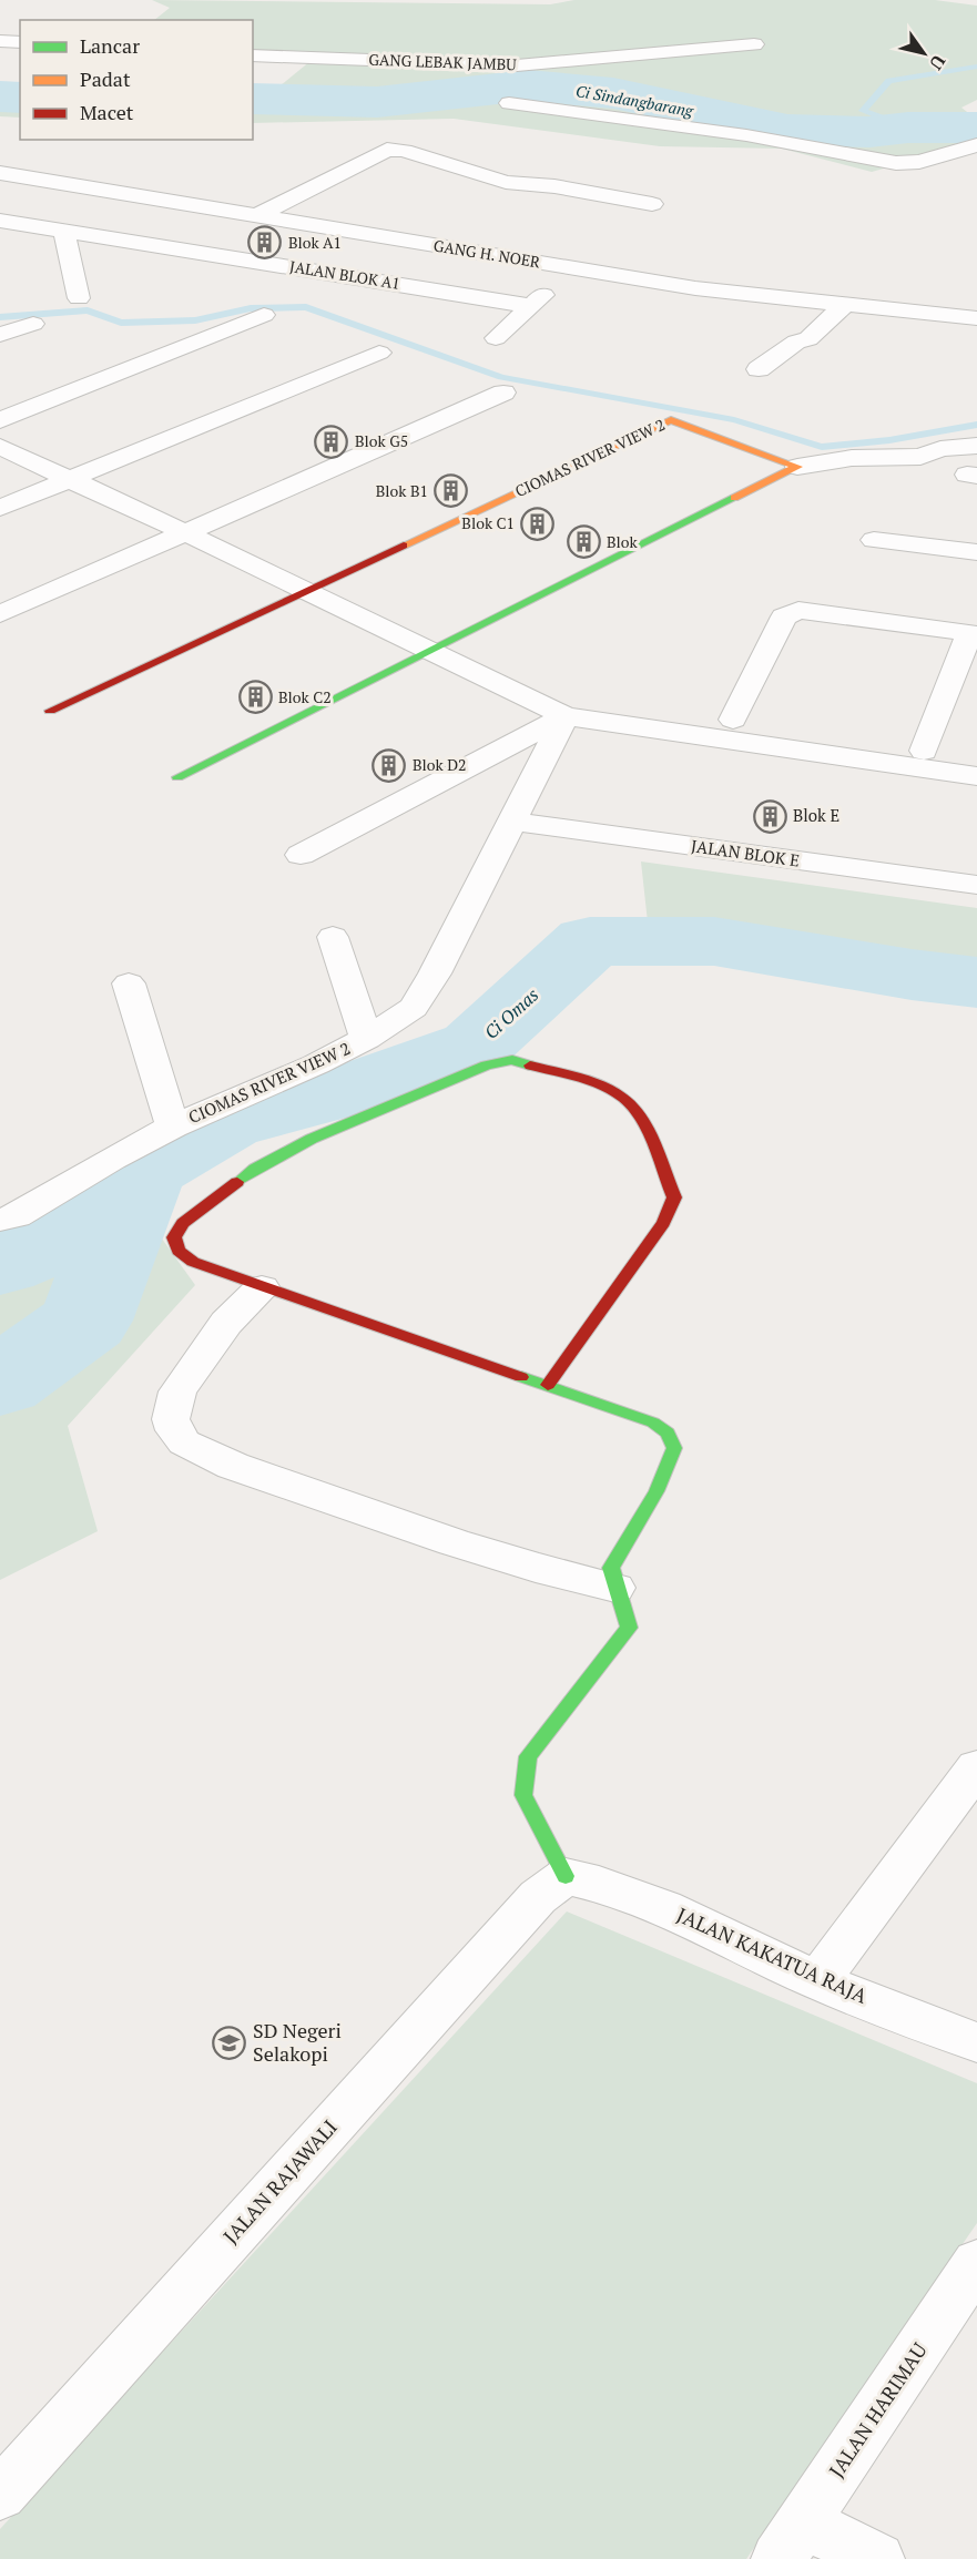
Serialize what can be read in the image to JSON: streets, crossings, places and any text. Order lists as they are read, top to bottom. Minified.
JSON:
{"streets":{"street":["GANG LEBAK JAMBU","GANG H. NOER","JALAN BLOK A1","CIOMAS RIVER VIEW 2","JALAN BLOK E","JALAN KAKATUA RAJA","JALAN RAJAWALI","JALAN HARIMAU"]},"crossings":[["CIOMAS RIVER VIEW 2","JALAN BLOK E"],["JALAN KAKATUA RAJA","JALAN RAJAWALI"]],"water":["Ci Sindangbarang","Ci Omas"],"places":{"building":["Blok A1","Blok G5","Blok B1","Blok C1","Blok","Blok C2","Blok D2","Blok E"],"school or university":["SD Negeri Selakopi"]},"legend":["Lancar","Padat","Macet"],"north":"bottom right"}
